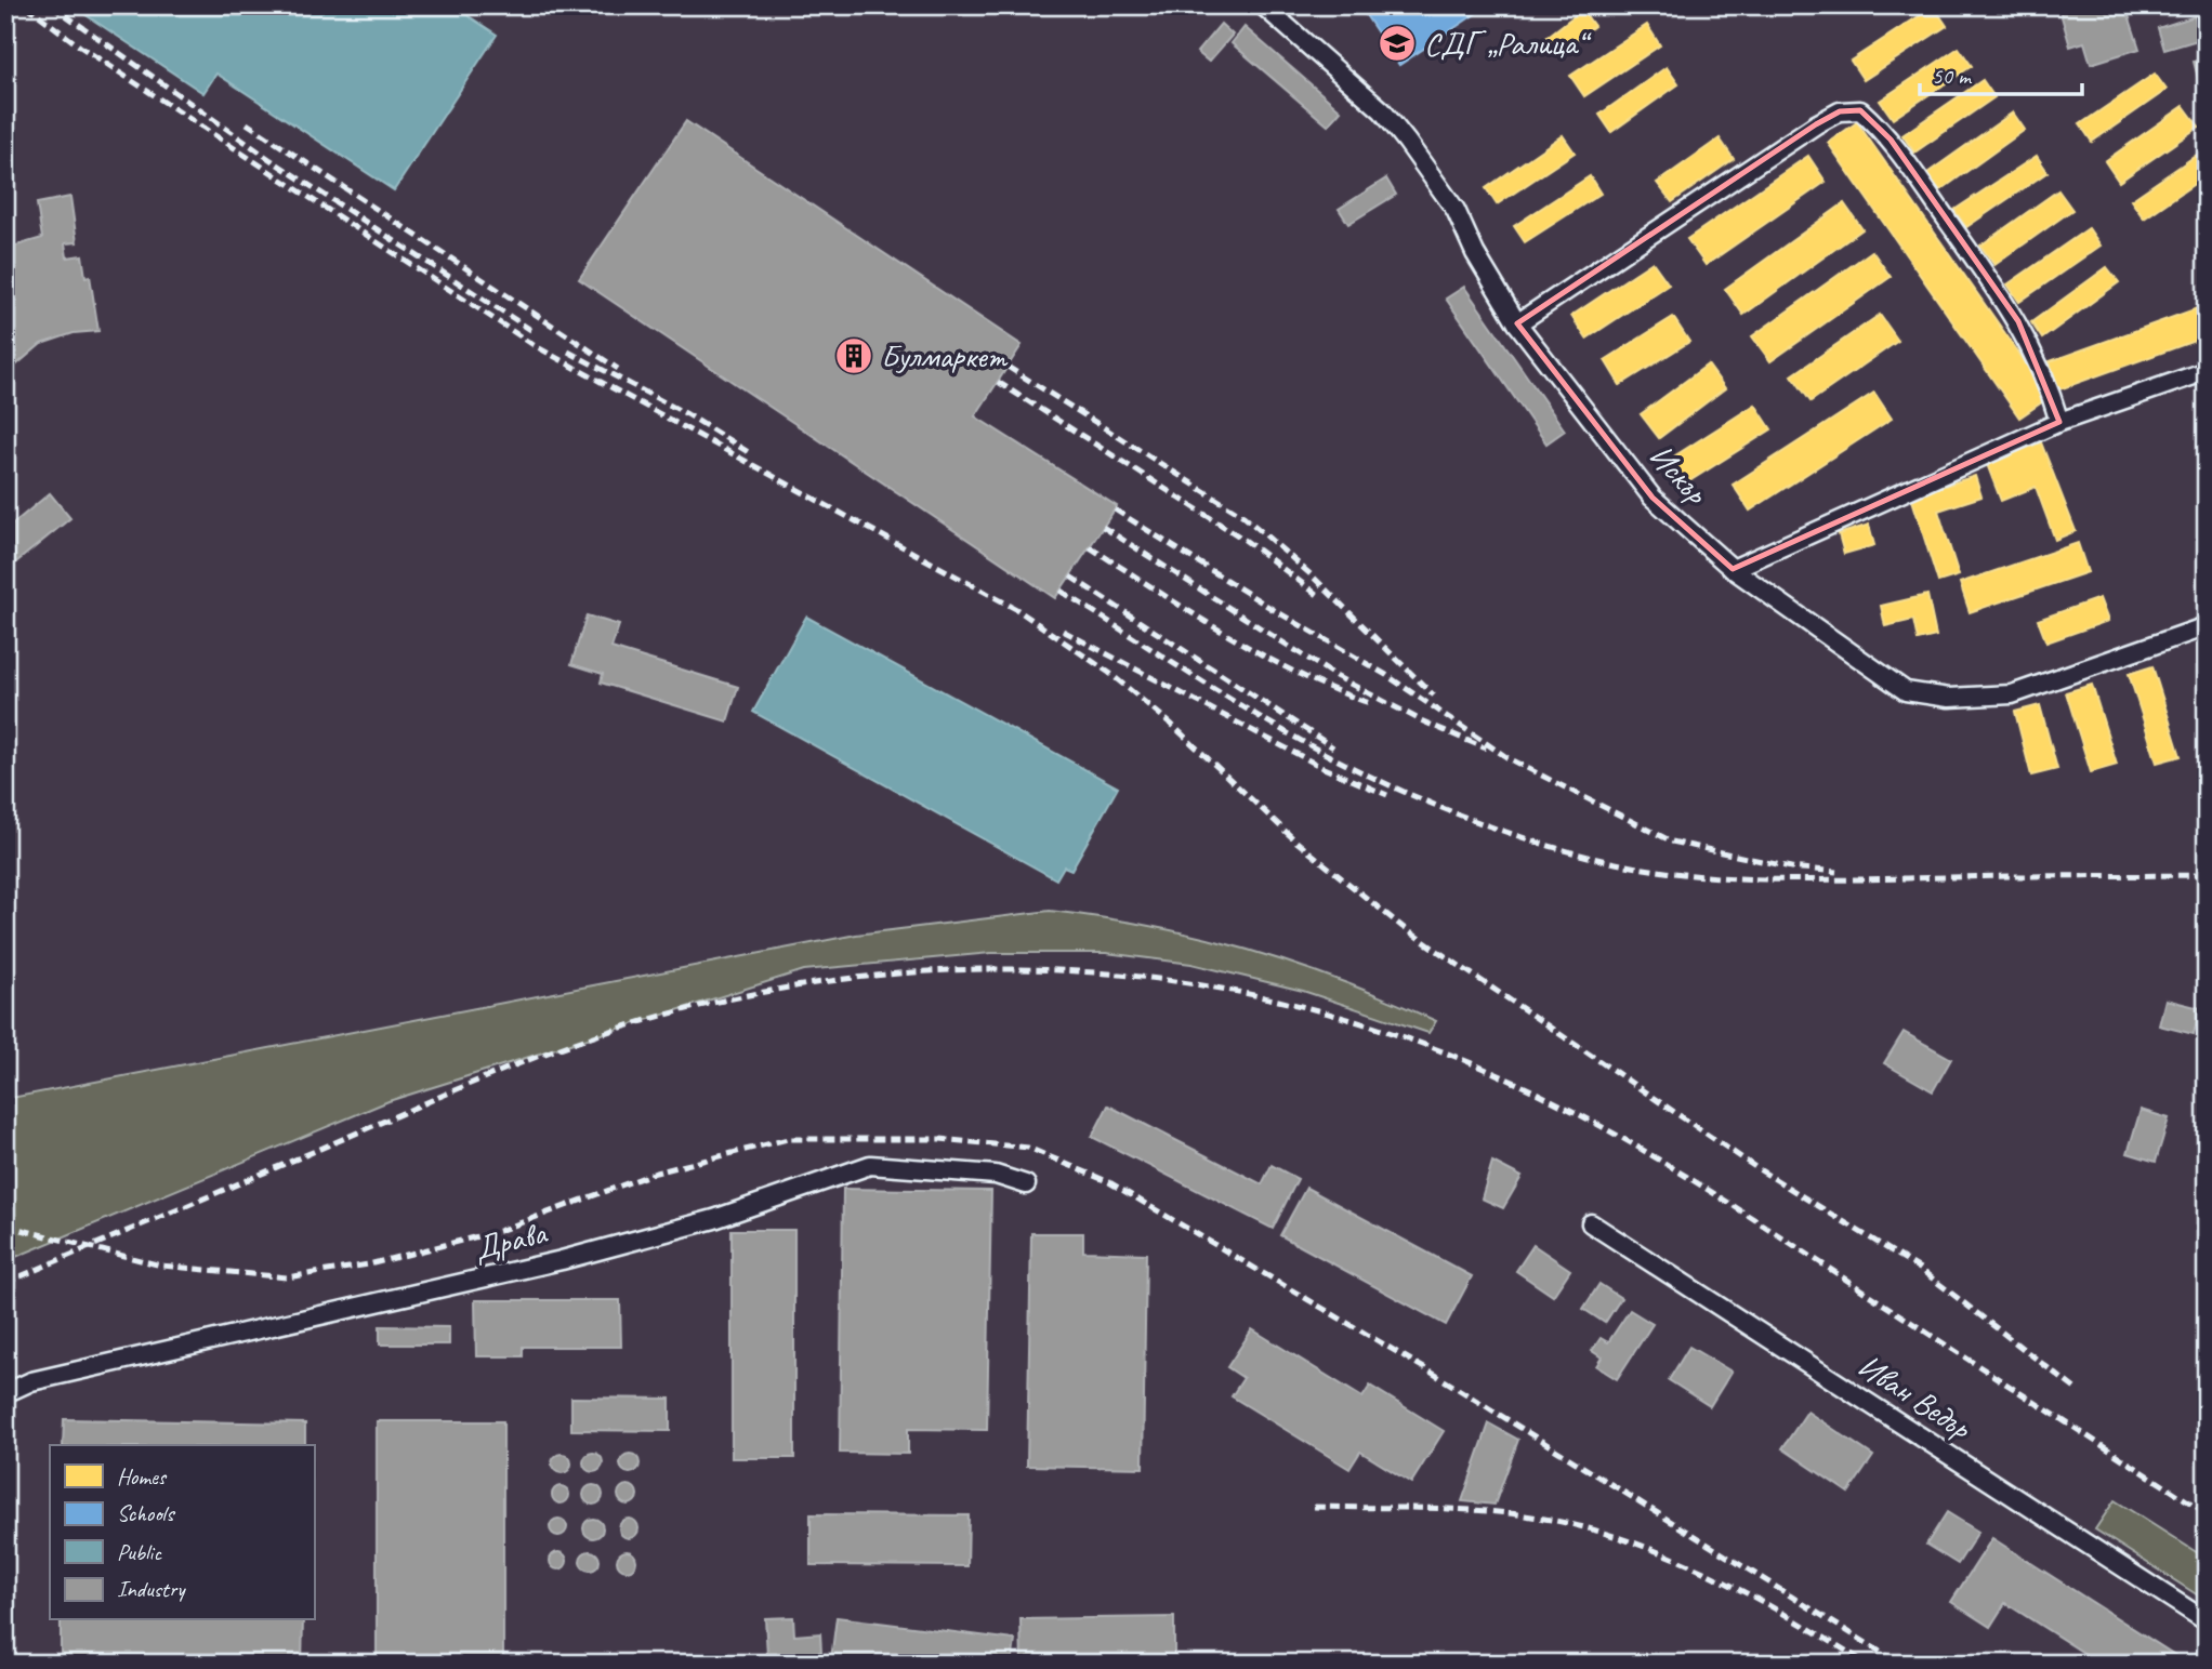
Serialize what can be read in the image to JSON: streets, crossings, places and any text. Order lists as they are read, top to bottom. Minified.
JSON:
{"streets":{"street":["Искър","Драва","Иван Ведър"]},"places":{"school or university":["СДГ „Ралица“"],"building":["Булмаркет"]},"legend":["Homes","Schools","Public","Industry"],"scale_bar":"50 m"}
